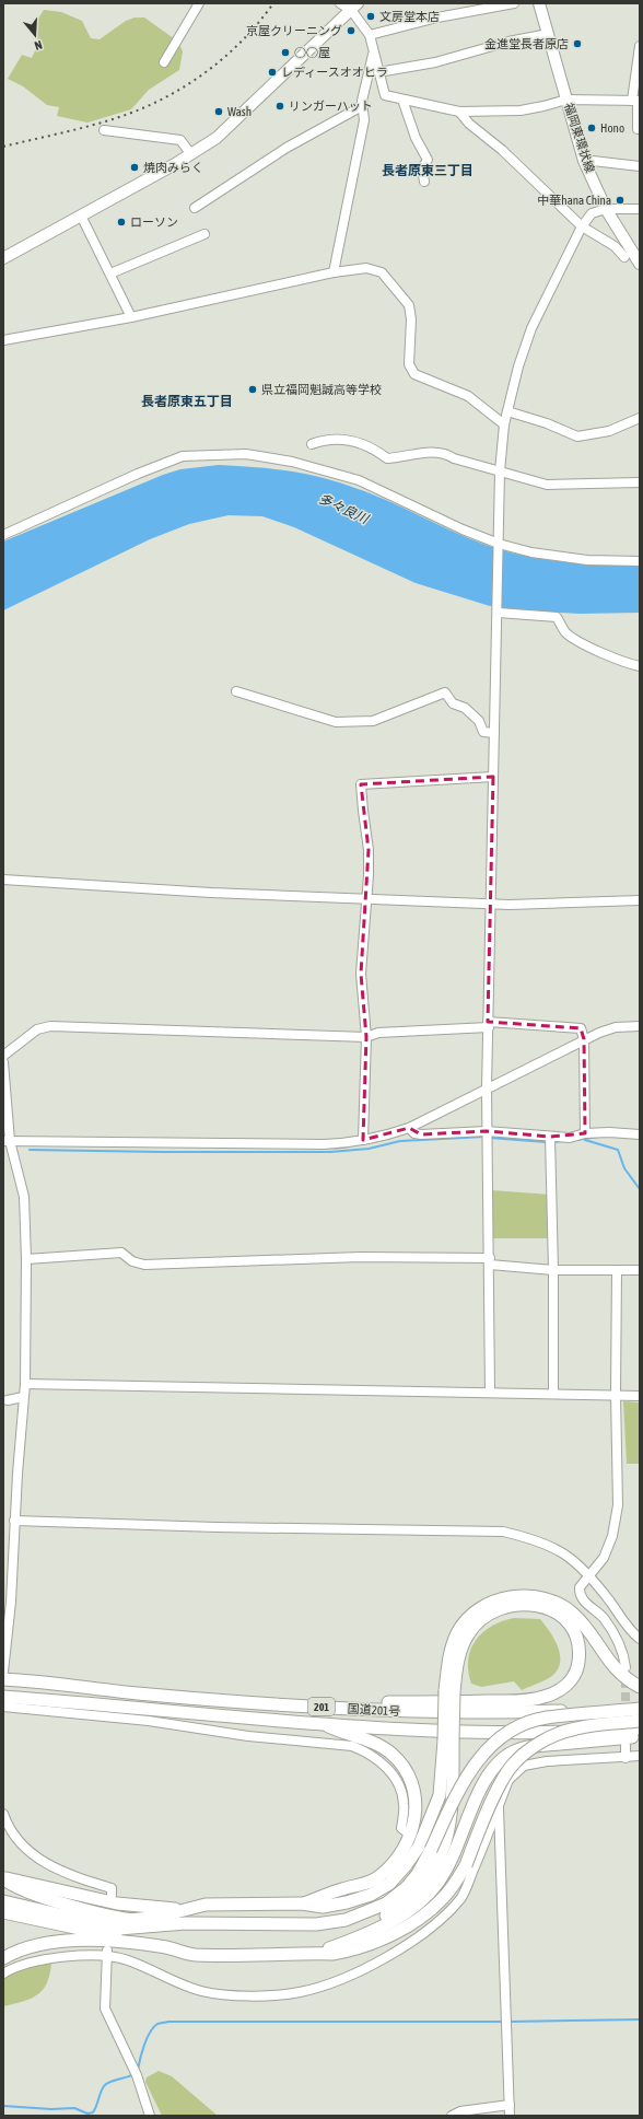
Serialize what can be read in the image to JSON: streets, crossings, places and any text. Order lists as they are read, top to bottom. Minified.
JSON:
{"streets":{"highway":["201","国道201号"],"main road":["福岡東環状線"]},"districts":["長者原東三丁目","長者原東五丁目"],"water":["多々良川"],"places":["文房堂本店","京屋クリーニング","金進堂長者原店","○○屋","レディースオオヒラ","リンガーハット","Wash","Hono","焼肉みらく","中華hana China","ローソン","県立福岡魁誠高等学校"],"north":"bottom"}
